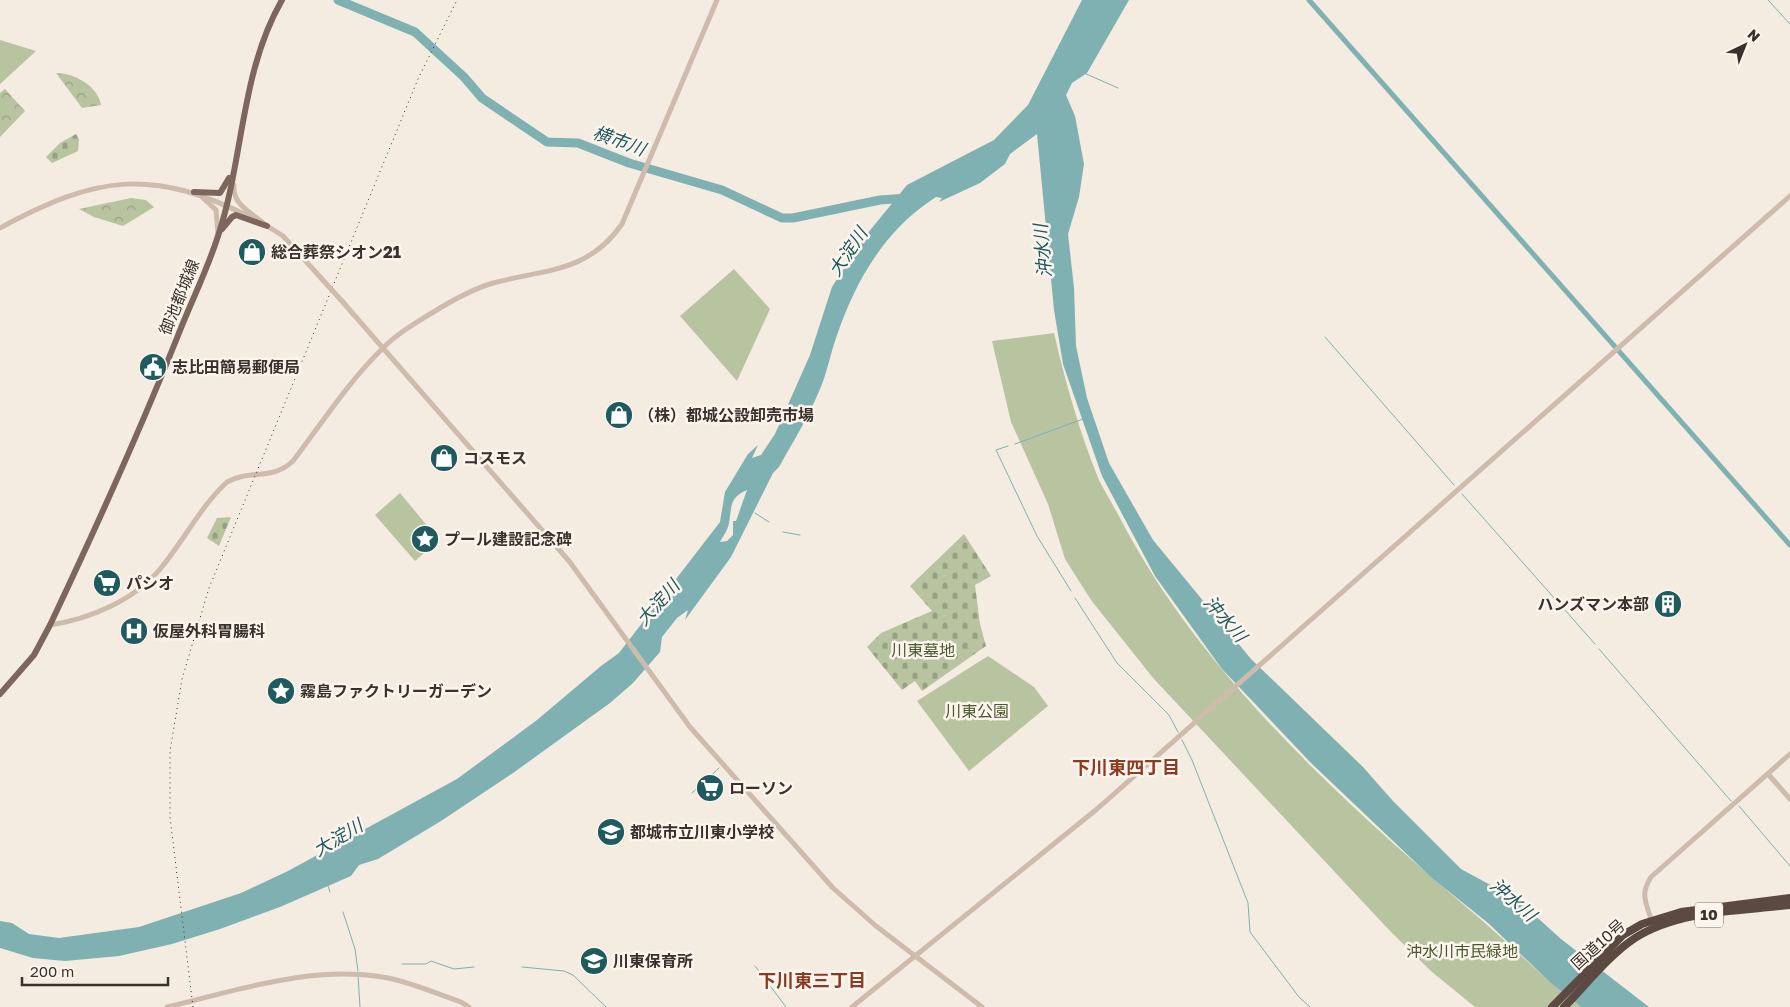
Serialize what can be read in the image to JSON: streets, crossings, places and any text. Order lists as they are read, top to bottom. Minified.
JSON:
{"streets":{"highway":["10","国道10号"],"main road":["御池都城線"]},"districts":["下川東四丁目","下川東三丁目"],"water":["横市川","沖水川","大淀川"],"parks":["川東墓地","川東公園","沖水川市民緑地"],"places":{"shop":["総合葬祭シオン21","（株）都城公設卸売市場","コスモス"],"public building":["志比田簡易郵便局"],"place":["プール建設記念碑","霧島ファクトリーガーデン"],"supermarket":["パシオ","ローソン"],"building":["ハンズマン本部"],"hospital":["仮屋外科胃腸科"],"school or university":["都城市立川東小学校","川東保育所"]},"scale_bar":"200 m","north":"top right"}
